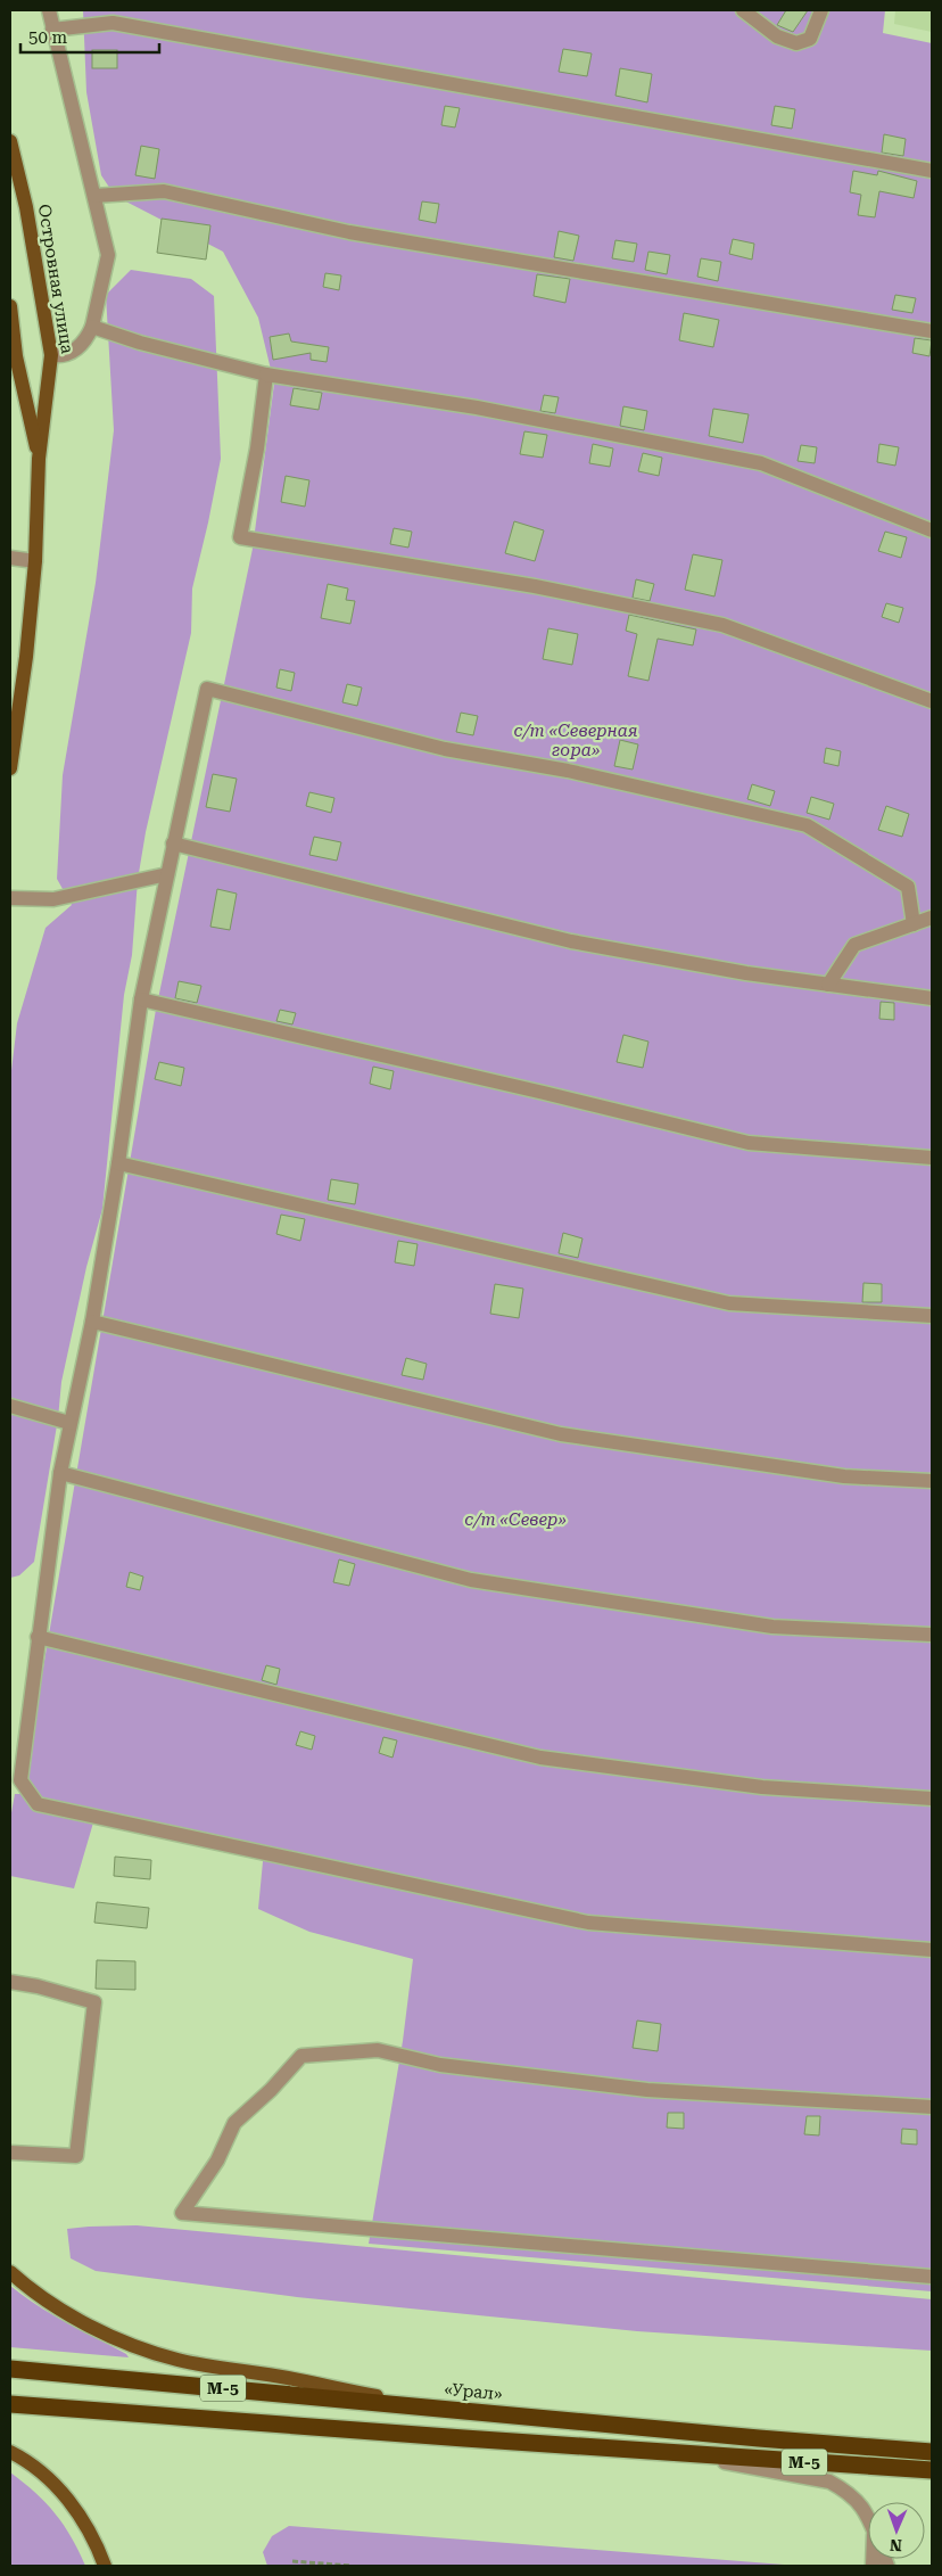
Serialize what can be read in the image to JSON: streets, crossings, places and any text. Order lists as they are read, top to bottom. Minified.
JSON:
{"streets":{"highway":["М-5","«Урал»"],"main road":["Островная улица"]},"parks":["с/т «Северная гора»","с/т «Север»"],"scale_bar":"50 m","north":"bottom"}
